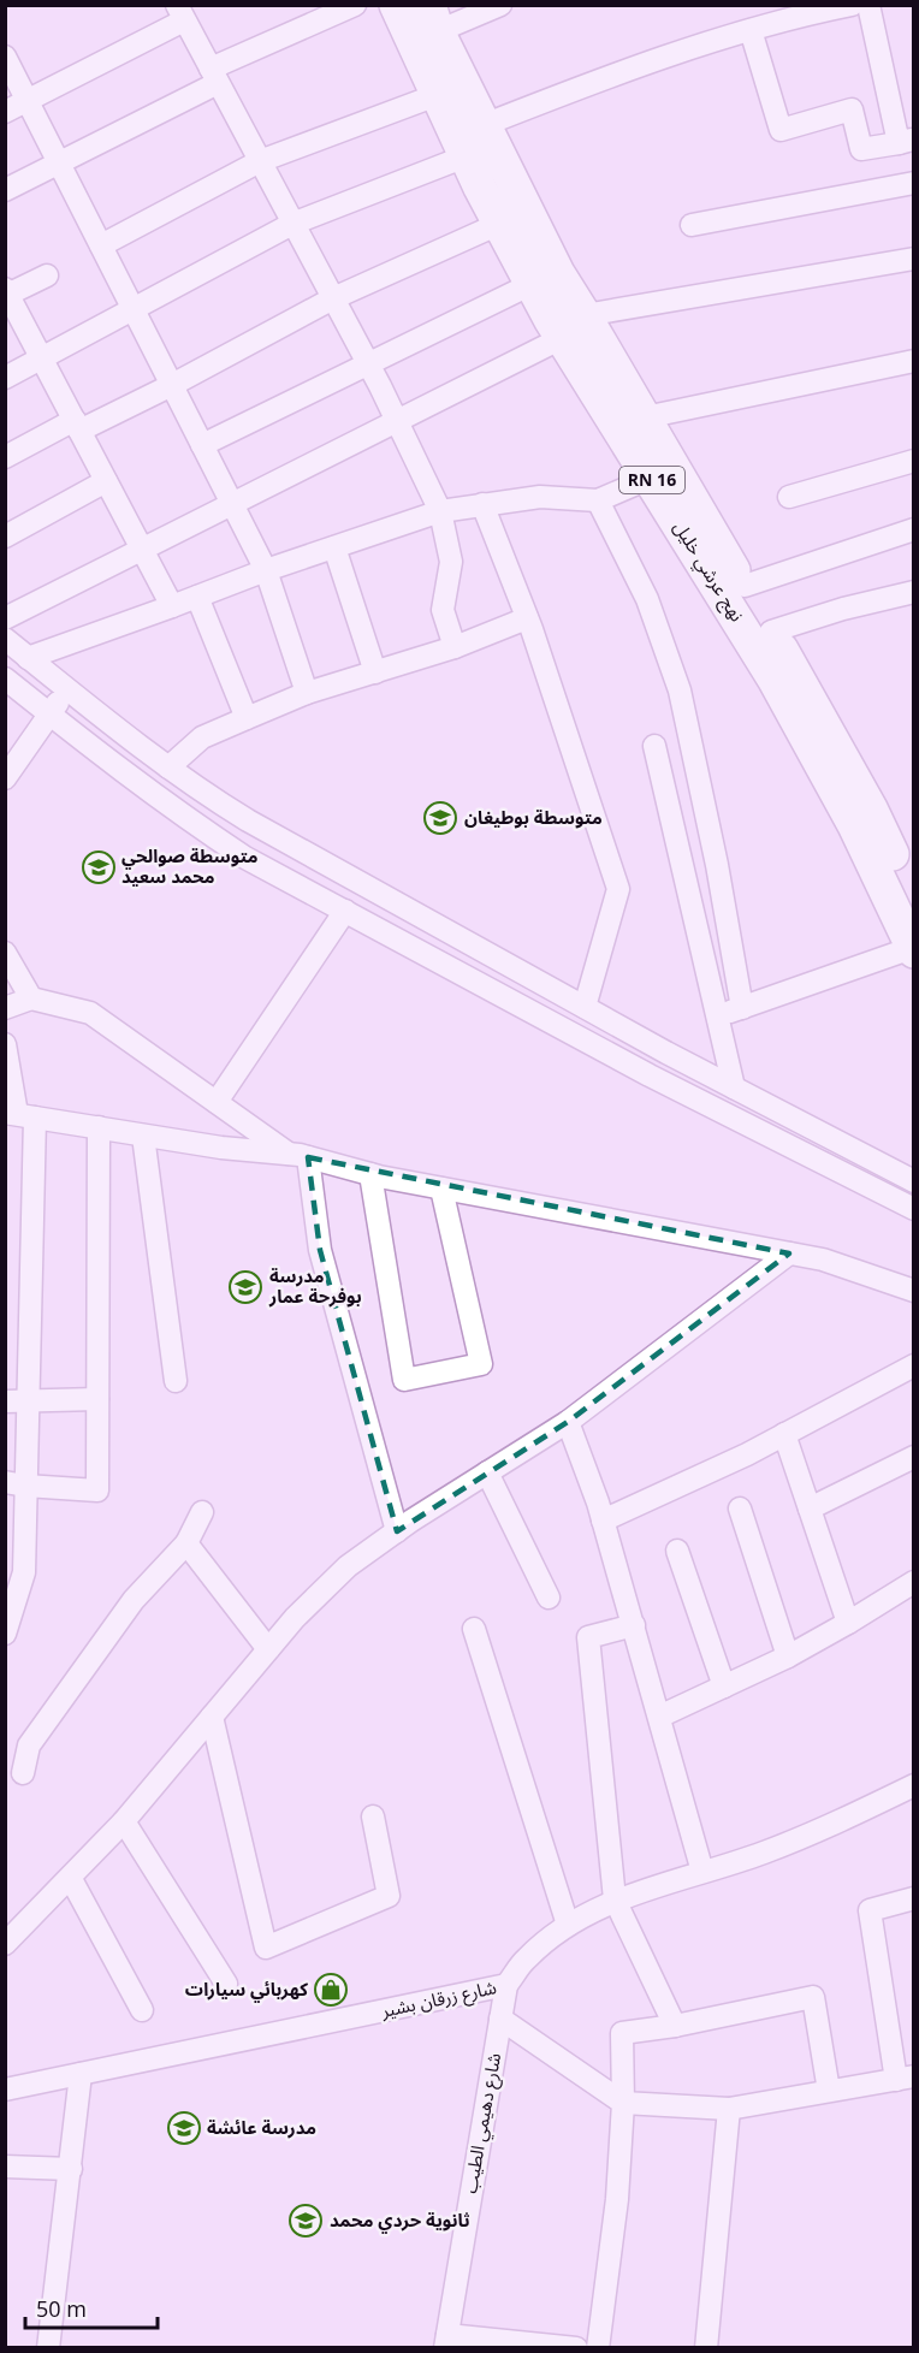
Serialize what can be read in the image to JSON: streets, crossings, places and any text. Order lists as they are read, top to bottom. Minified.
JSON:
{"streets":{"highway":["RN 16","نهج عرشي خليل"],"street":["شارع زرقان بشير","شارع دهيمي الطيب"]},"crossings":[["شارع زرقان بشير","شارع دهيمي الطيب"]],"places":{"school or university":["متوسطة بوطيغان","متوسطة صوالحي محمد سعيد","مدرسة بوفرحة عمار","مدرسة عائشة","ثانوية حردي محمد"],"shop":["كهربائي سيارات"]},"scale_bar":"50 m"}
